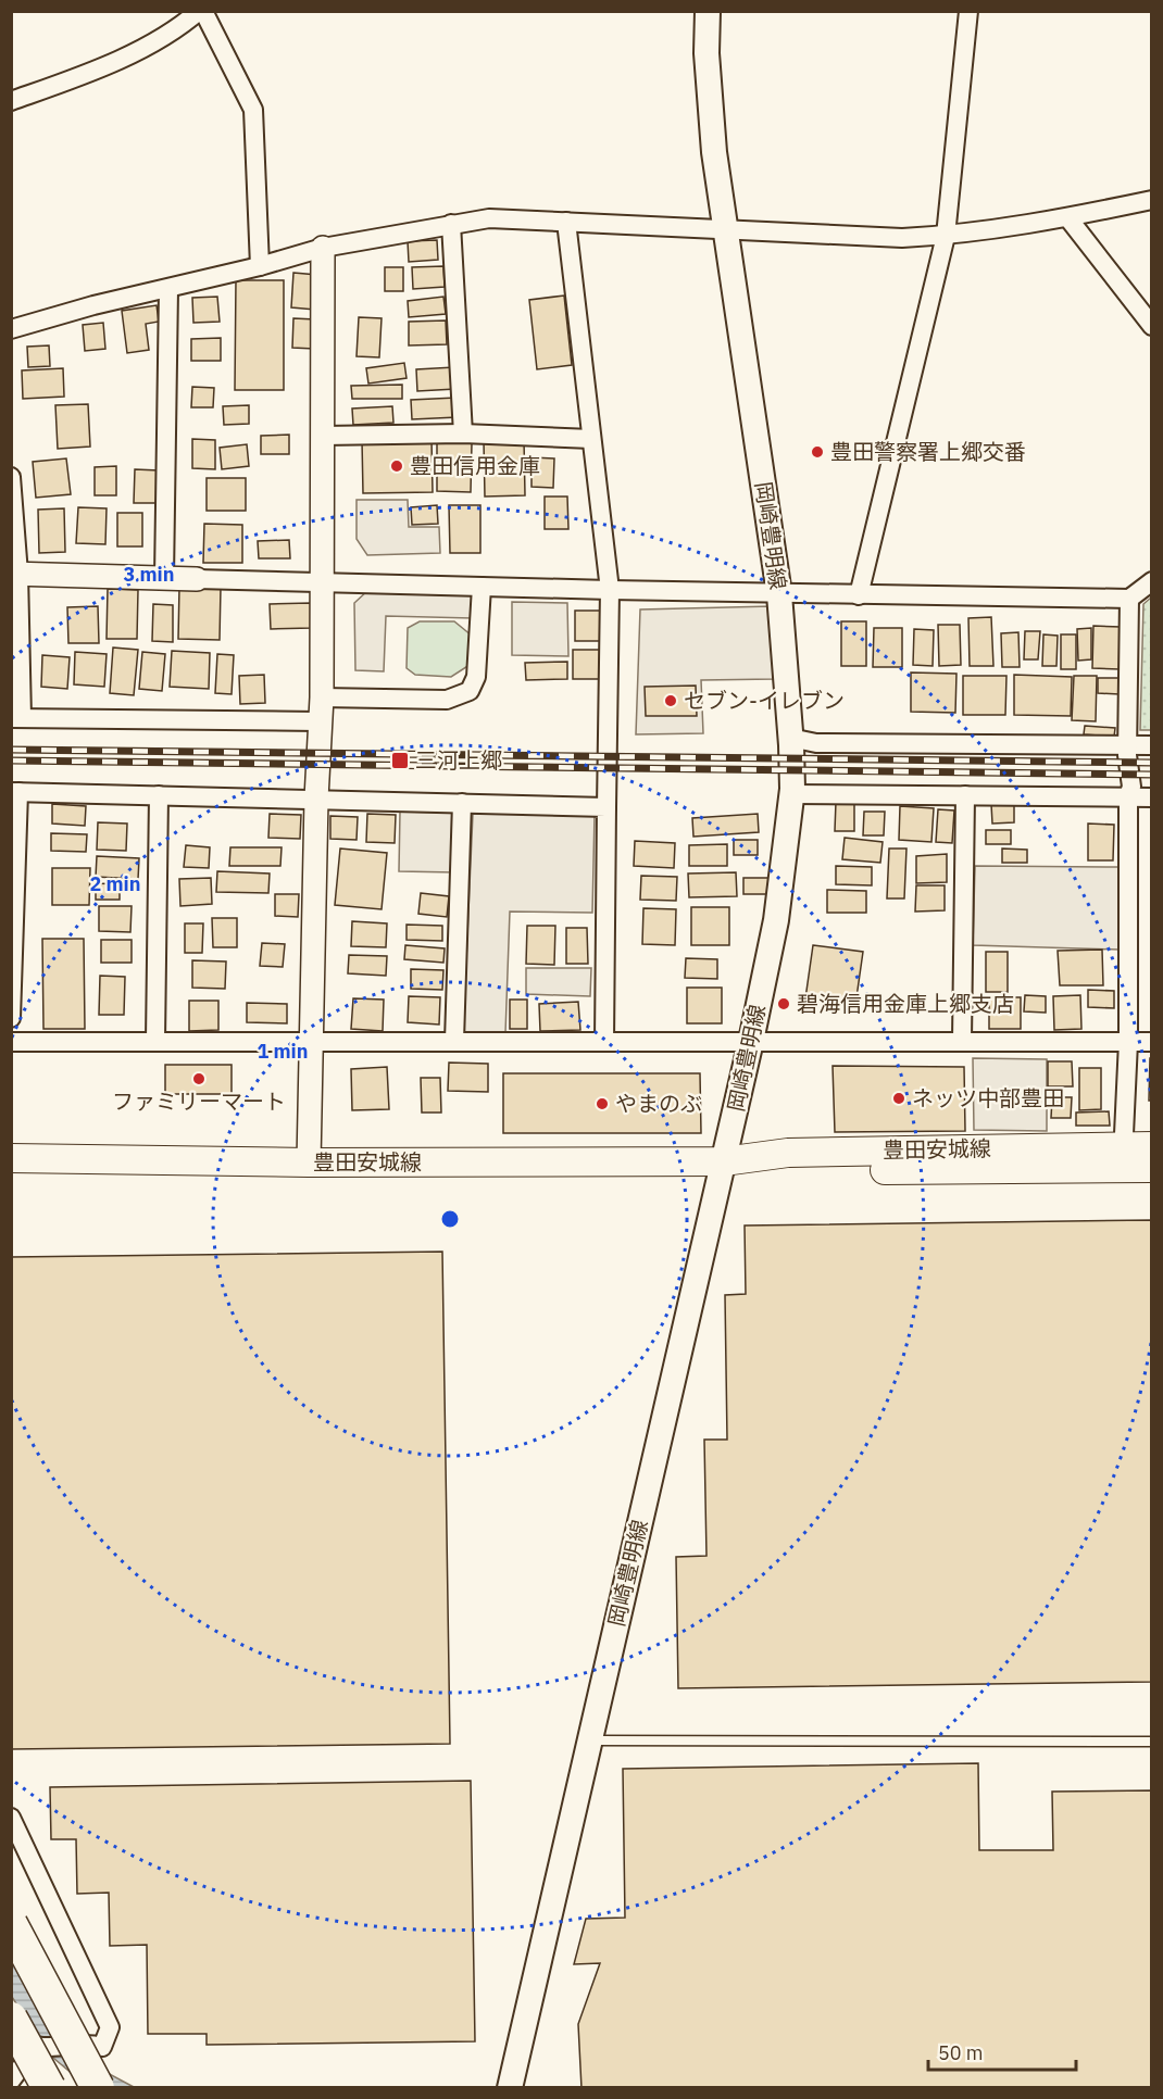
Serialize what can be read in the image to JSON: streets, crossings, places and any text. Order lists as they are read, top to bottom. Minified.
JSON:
{"streets":{"main road":["岡崎豊明線","豊田安城線"]},"crossings":[["岡崎豊明線","豊田安城線"]],"places":{"other":["豊田警察署上郷交番","豊田信用金庫","セブン-イレブン","碧海信用金庫上郷支店","ファミリーマート","ネッツ中部豊田","やまのぶ"],"transit":["三河上郷"]},"scale_bar":"50 m","rings":["3 min","2 min","1 min"]}
